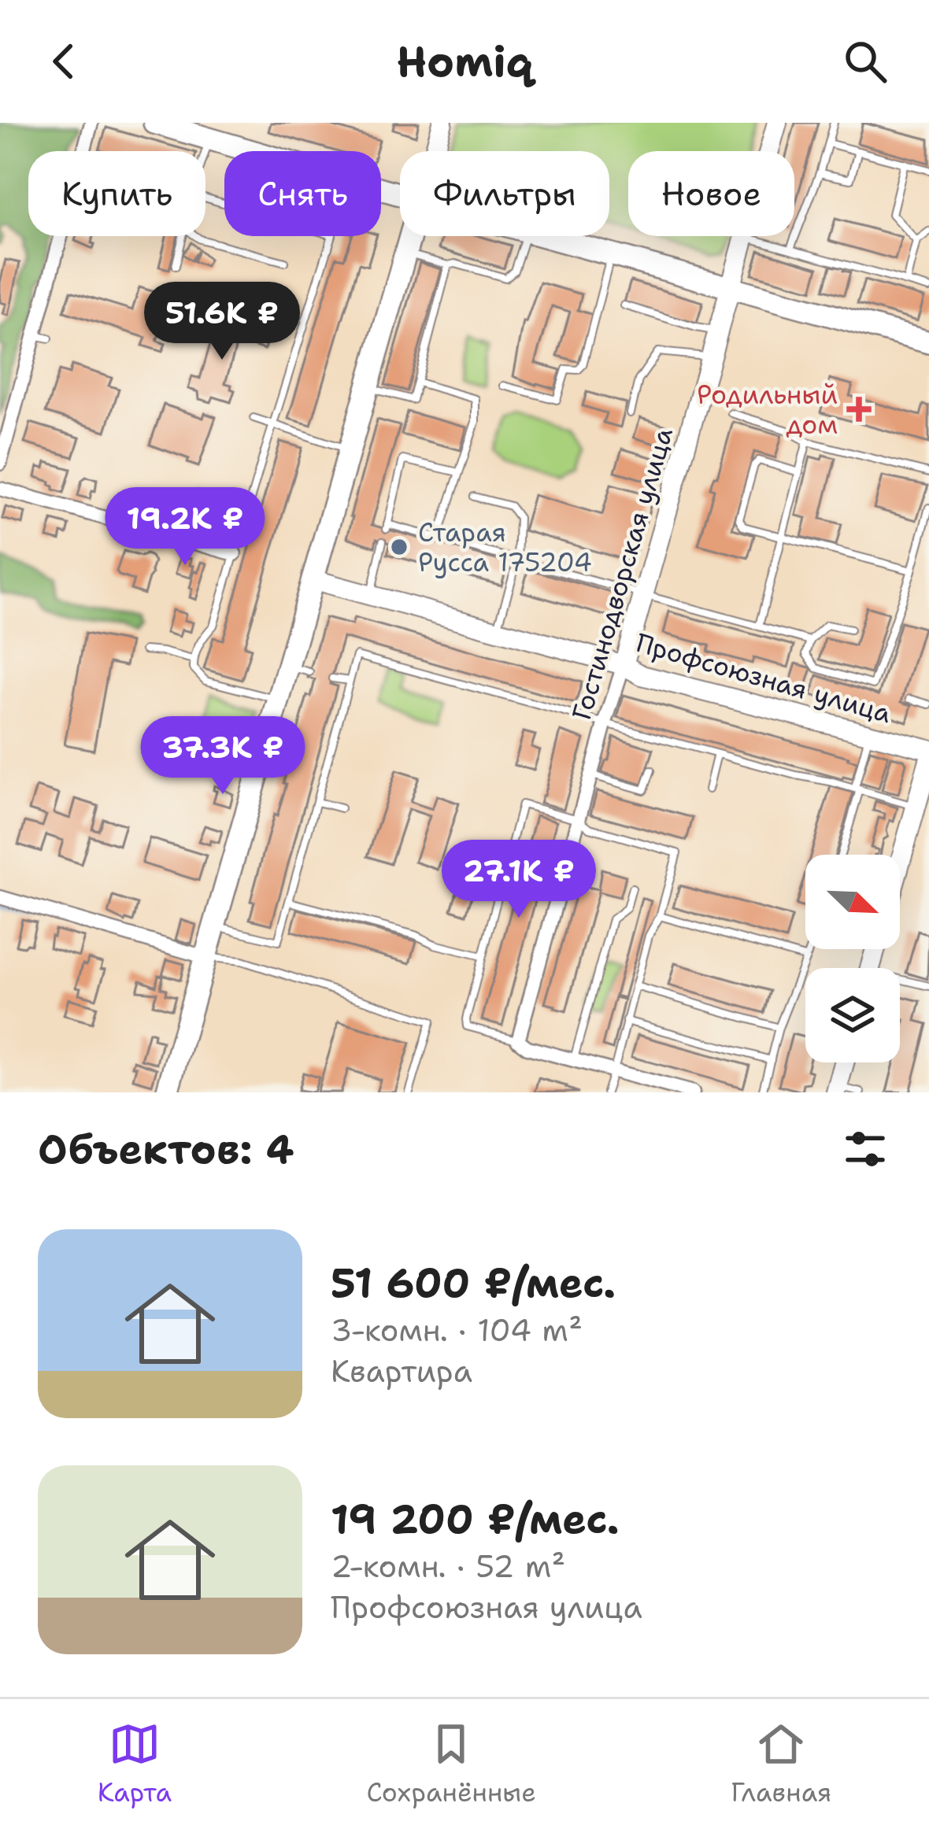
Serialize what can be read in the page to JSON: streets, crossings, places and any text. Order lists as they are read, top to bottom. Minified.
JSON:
{"streets":{"street":["Гостинодворская улица","Профсоюзная улица"]},"crossings":[["Гостинодворская улица","Профсоюзная улица"]],"places":{"health":["Родильный дом"],"other":["Старая Русса 175204"]},"north":"bottom right","page":{"header":"Homiq","chip":["Купить","Снять","Фильтры","Новое"],"price":["51.6K ₽","19.2K ₽","37.3K ₽","27.1K ₽"],"heading":"Объектов: 4","list":[{"name":"51 600 ₽/мес.","note":"3-комн. · 104 m² · Квартира"},{"name":"19 200 ₽/мес.","note":"2-комн. · 52 m² · Профсоюзная улица"}],"tabs":["Карта","Сохранённые","Главная"]}}
